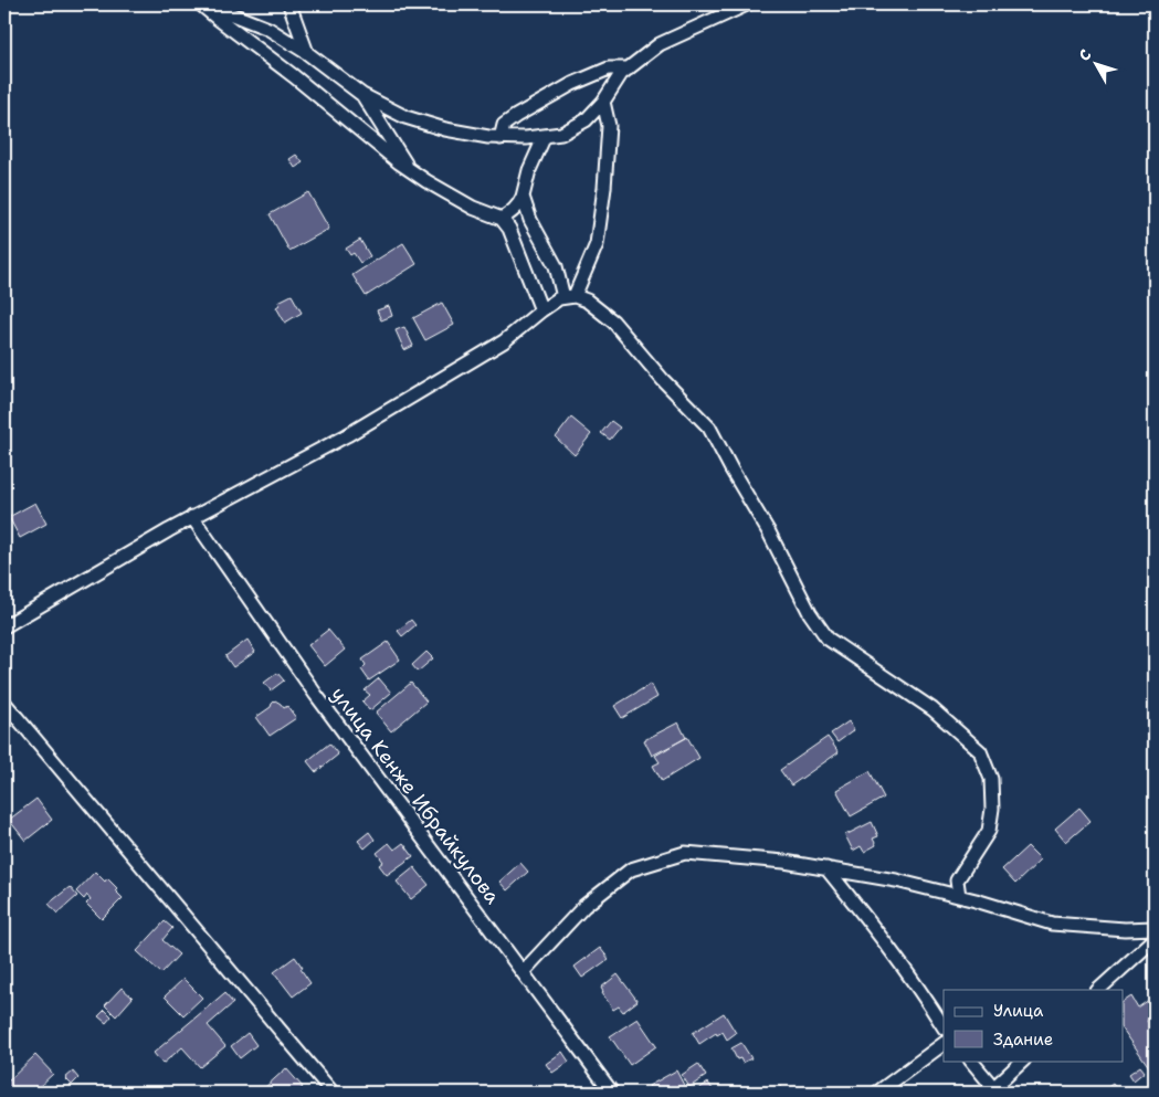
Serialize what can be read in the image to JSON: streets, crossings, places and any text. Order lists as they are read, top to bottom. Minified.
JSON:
{"streets":{"street":["улица Кенже Ибрайкулова"]},"legend":["Улица","Здание"],"north":"top left"}
